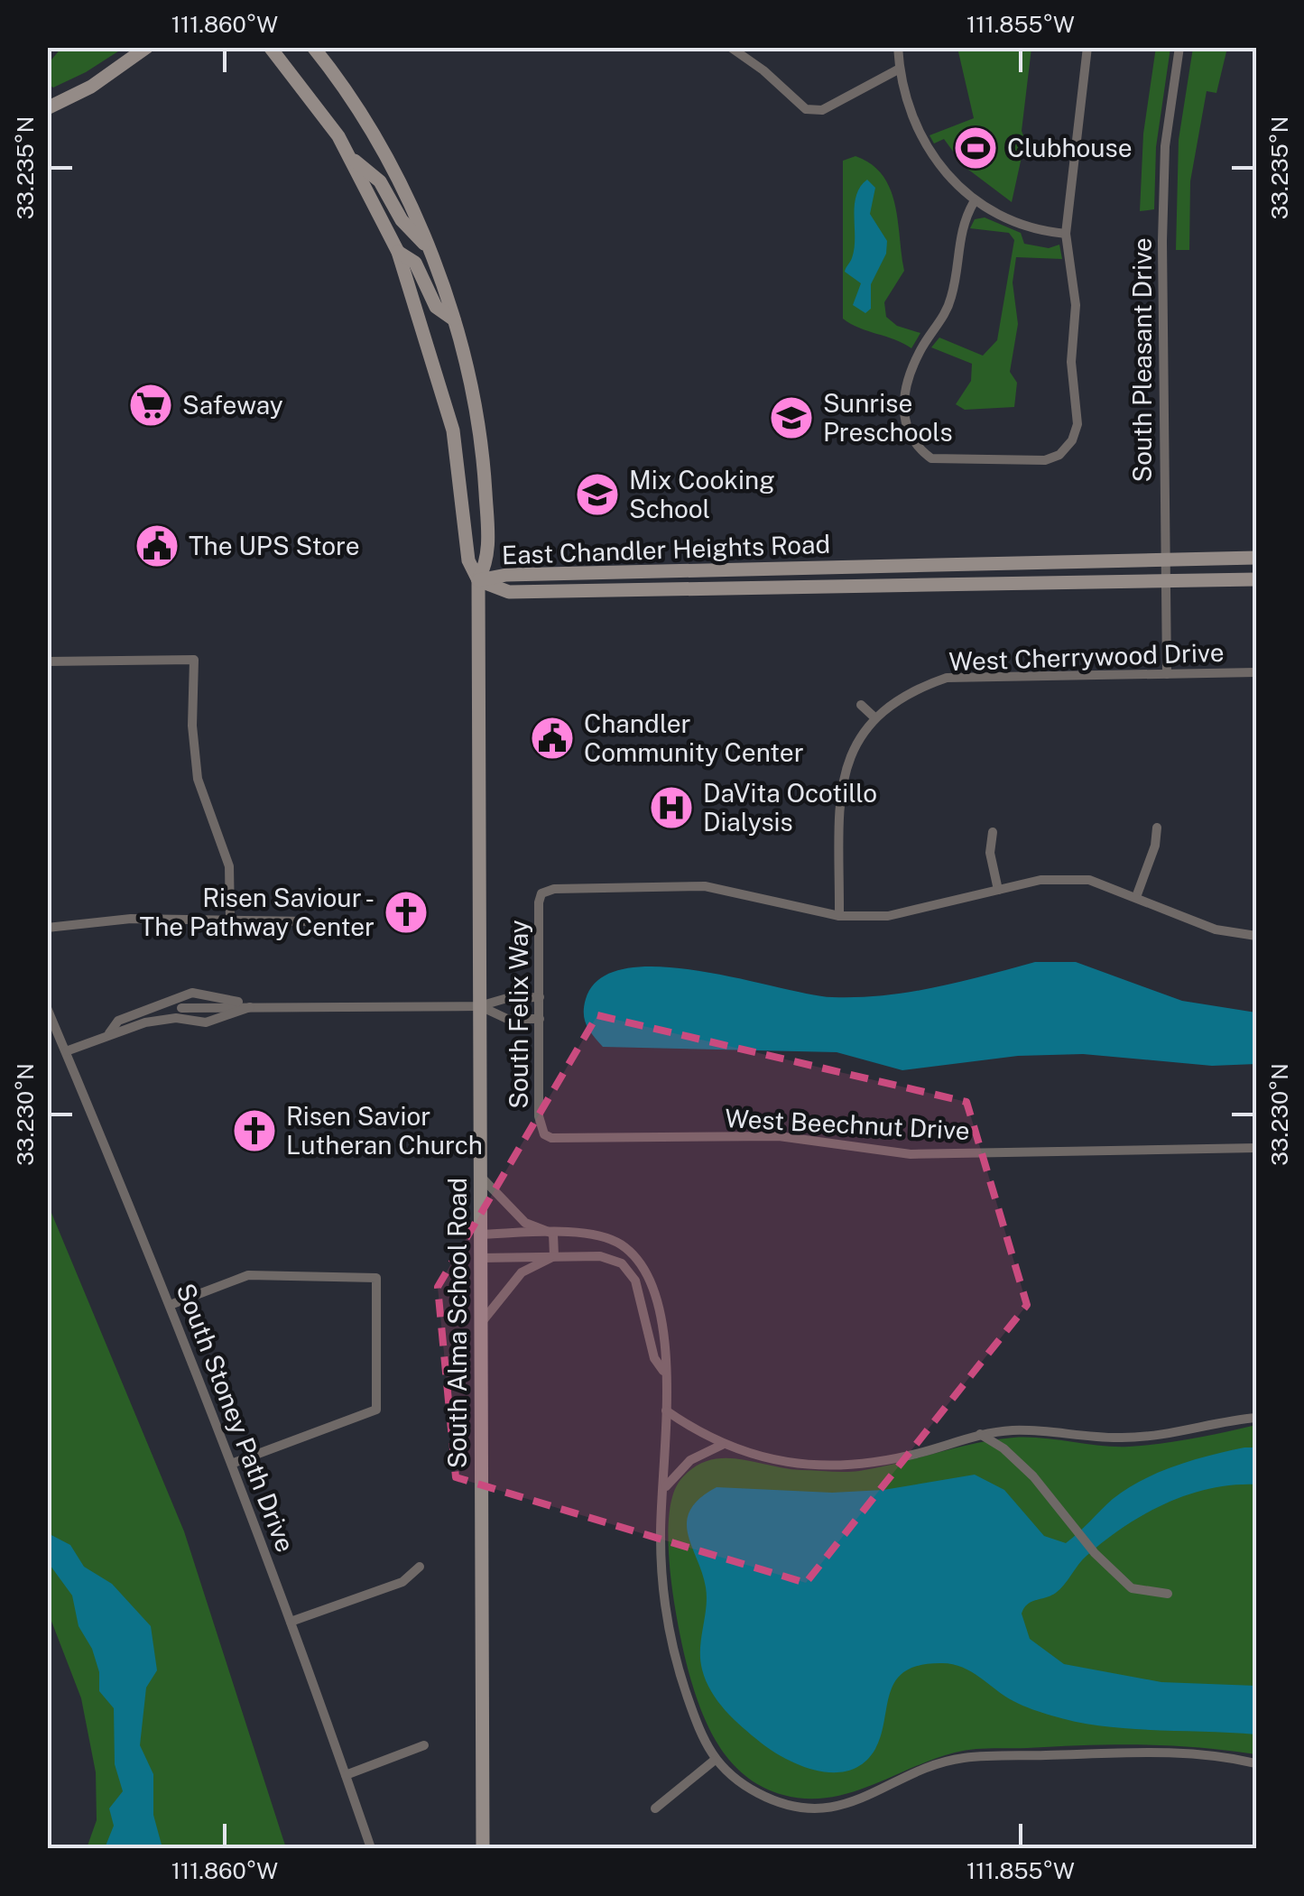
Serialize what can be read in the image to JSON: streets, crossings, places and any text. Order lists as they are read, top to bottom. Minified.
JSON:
{"streets":{"main road":["East Chandler Heights Road","South Alma School Road"],"street":["South Pleasant Drive","West Cherrywood Drive","South Felix Way","West Beechnut Drive","South Stoney Path Drive"]},"crossings":[["South Pleasant Drive","East Chandler Heights Road"],["South Pleasant Drive","West Cherrywood Drive"],["East Chandler Heights Road","South Alma School Road"],["South Felix Way","West Beechnut Drive"]],"places":{"sports":["Clubhouse"],"supermarket":["Safeway"],"school or university":["Sunrise Preschools","Mix Cooking School"],"public building":["The UPS Store","Chandler Community Center"],"hospital":["DaVita Ocotillo Dialysis"],"church":["Risen Saviour - The Pathway Center","Risen Savior Lutheran Church"]},"coordinates":["111.860°W","111.855°W","33.235°N","33.230°N"]}
